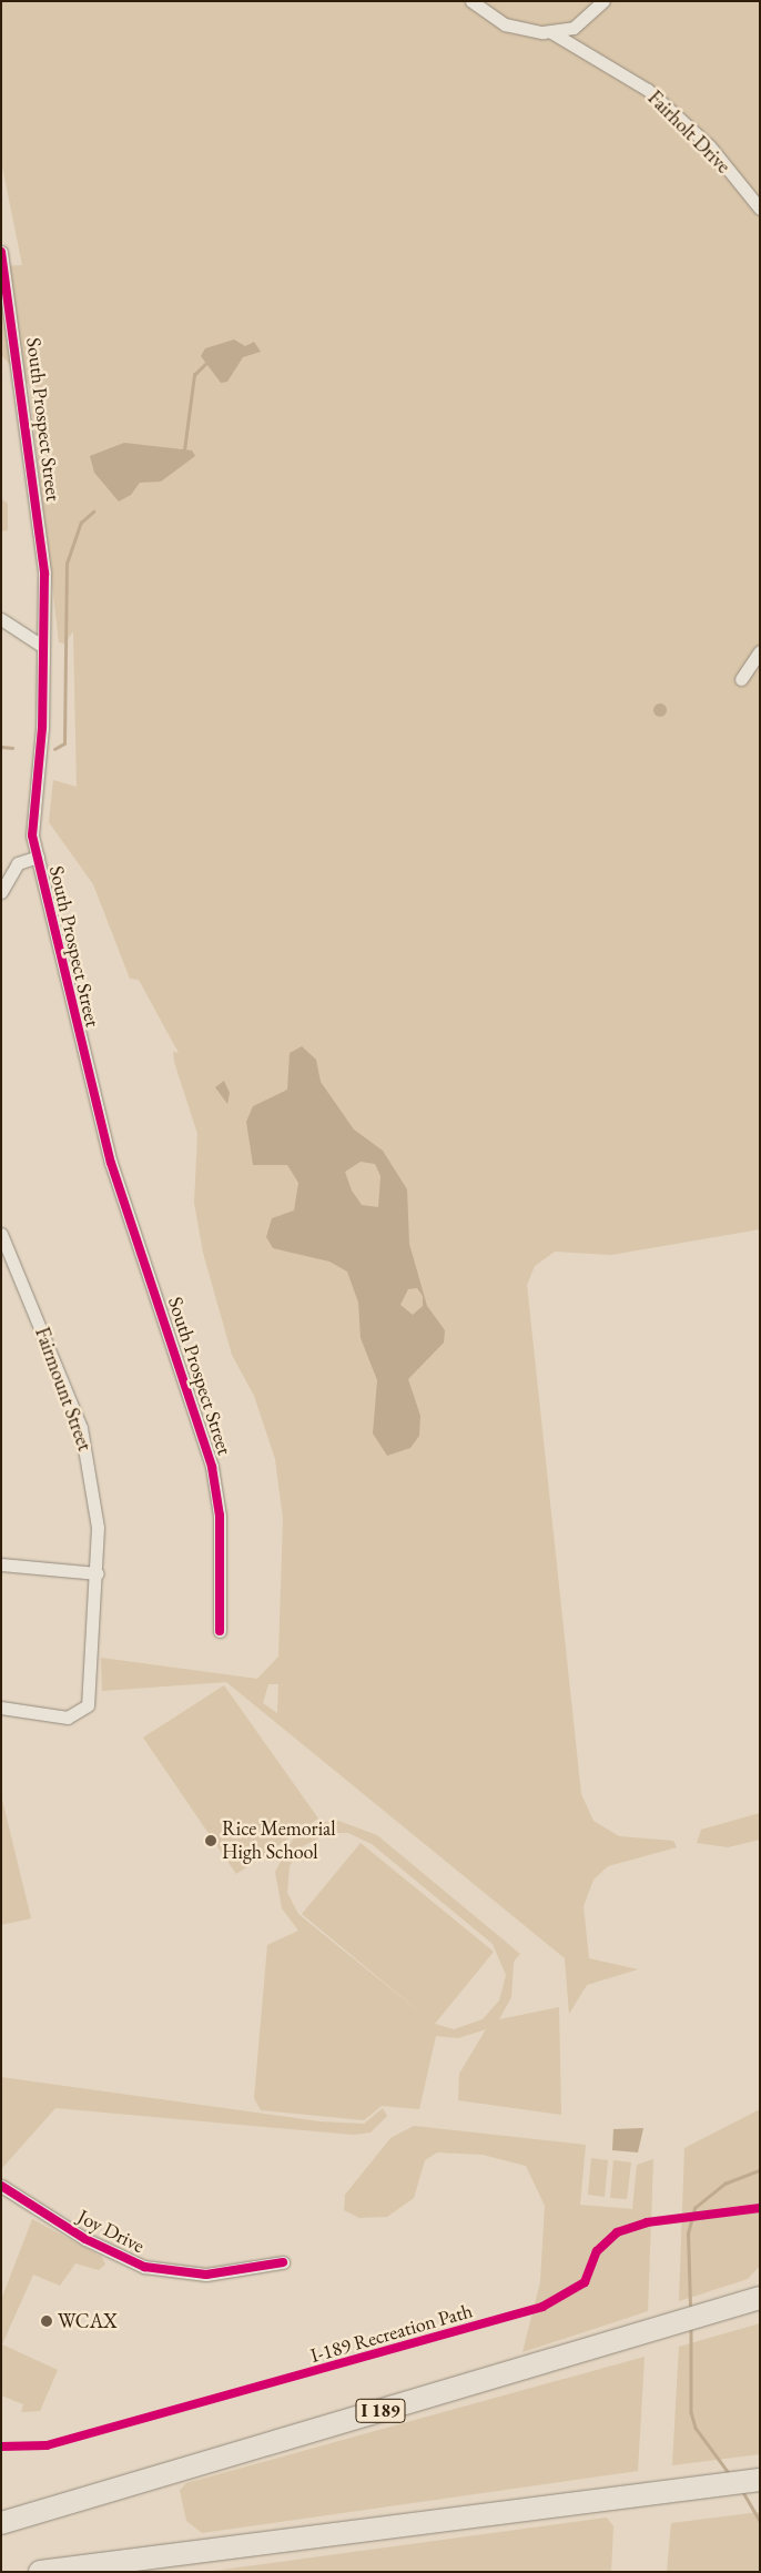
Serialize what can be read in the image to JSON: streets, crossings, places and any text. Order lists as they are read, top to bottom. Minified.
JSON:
{"streets":{"highway":["I 189"],"street":["Fairholt Drive","South Prospect Street","Fairmount Street","Joy Drive"],"cycle path":["I-189 Recreation Path"]},"places":["Rice Memorial High School","WCAX"]}
